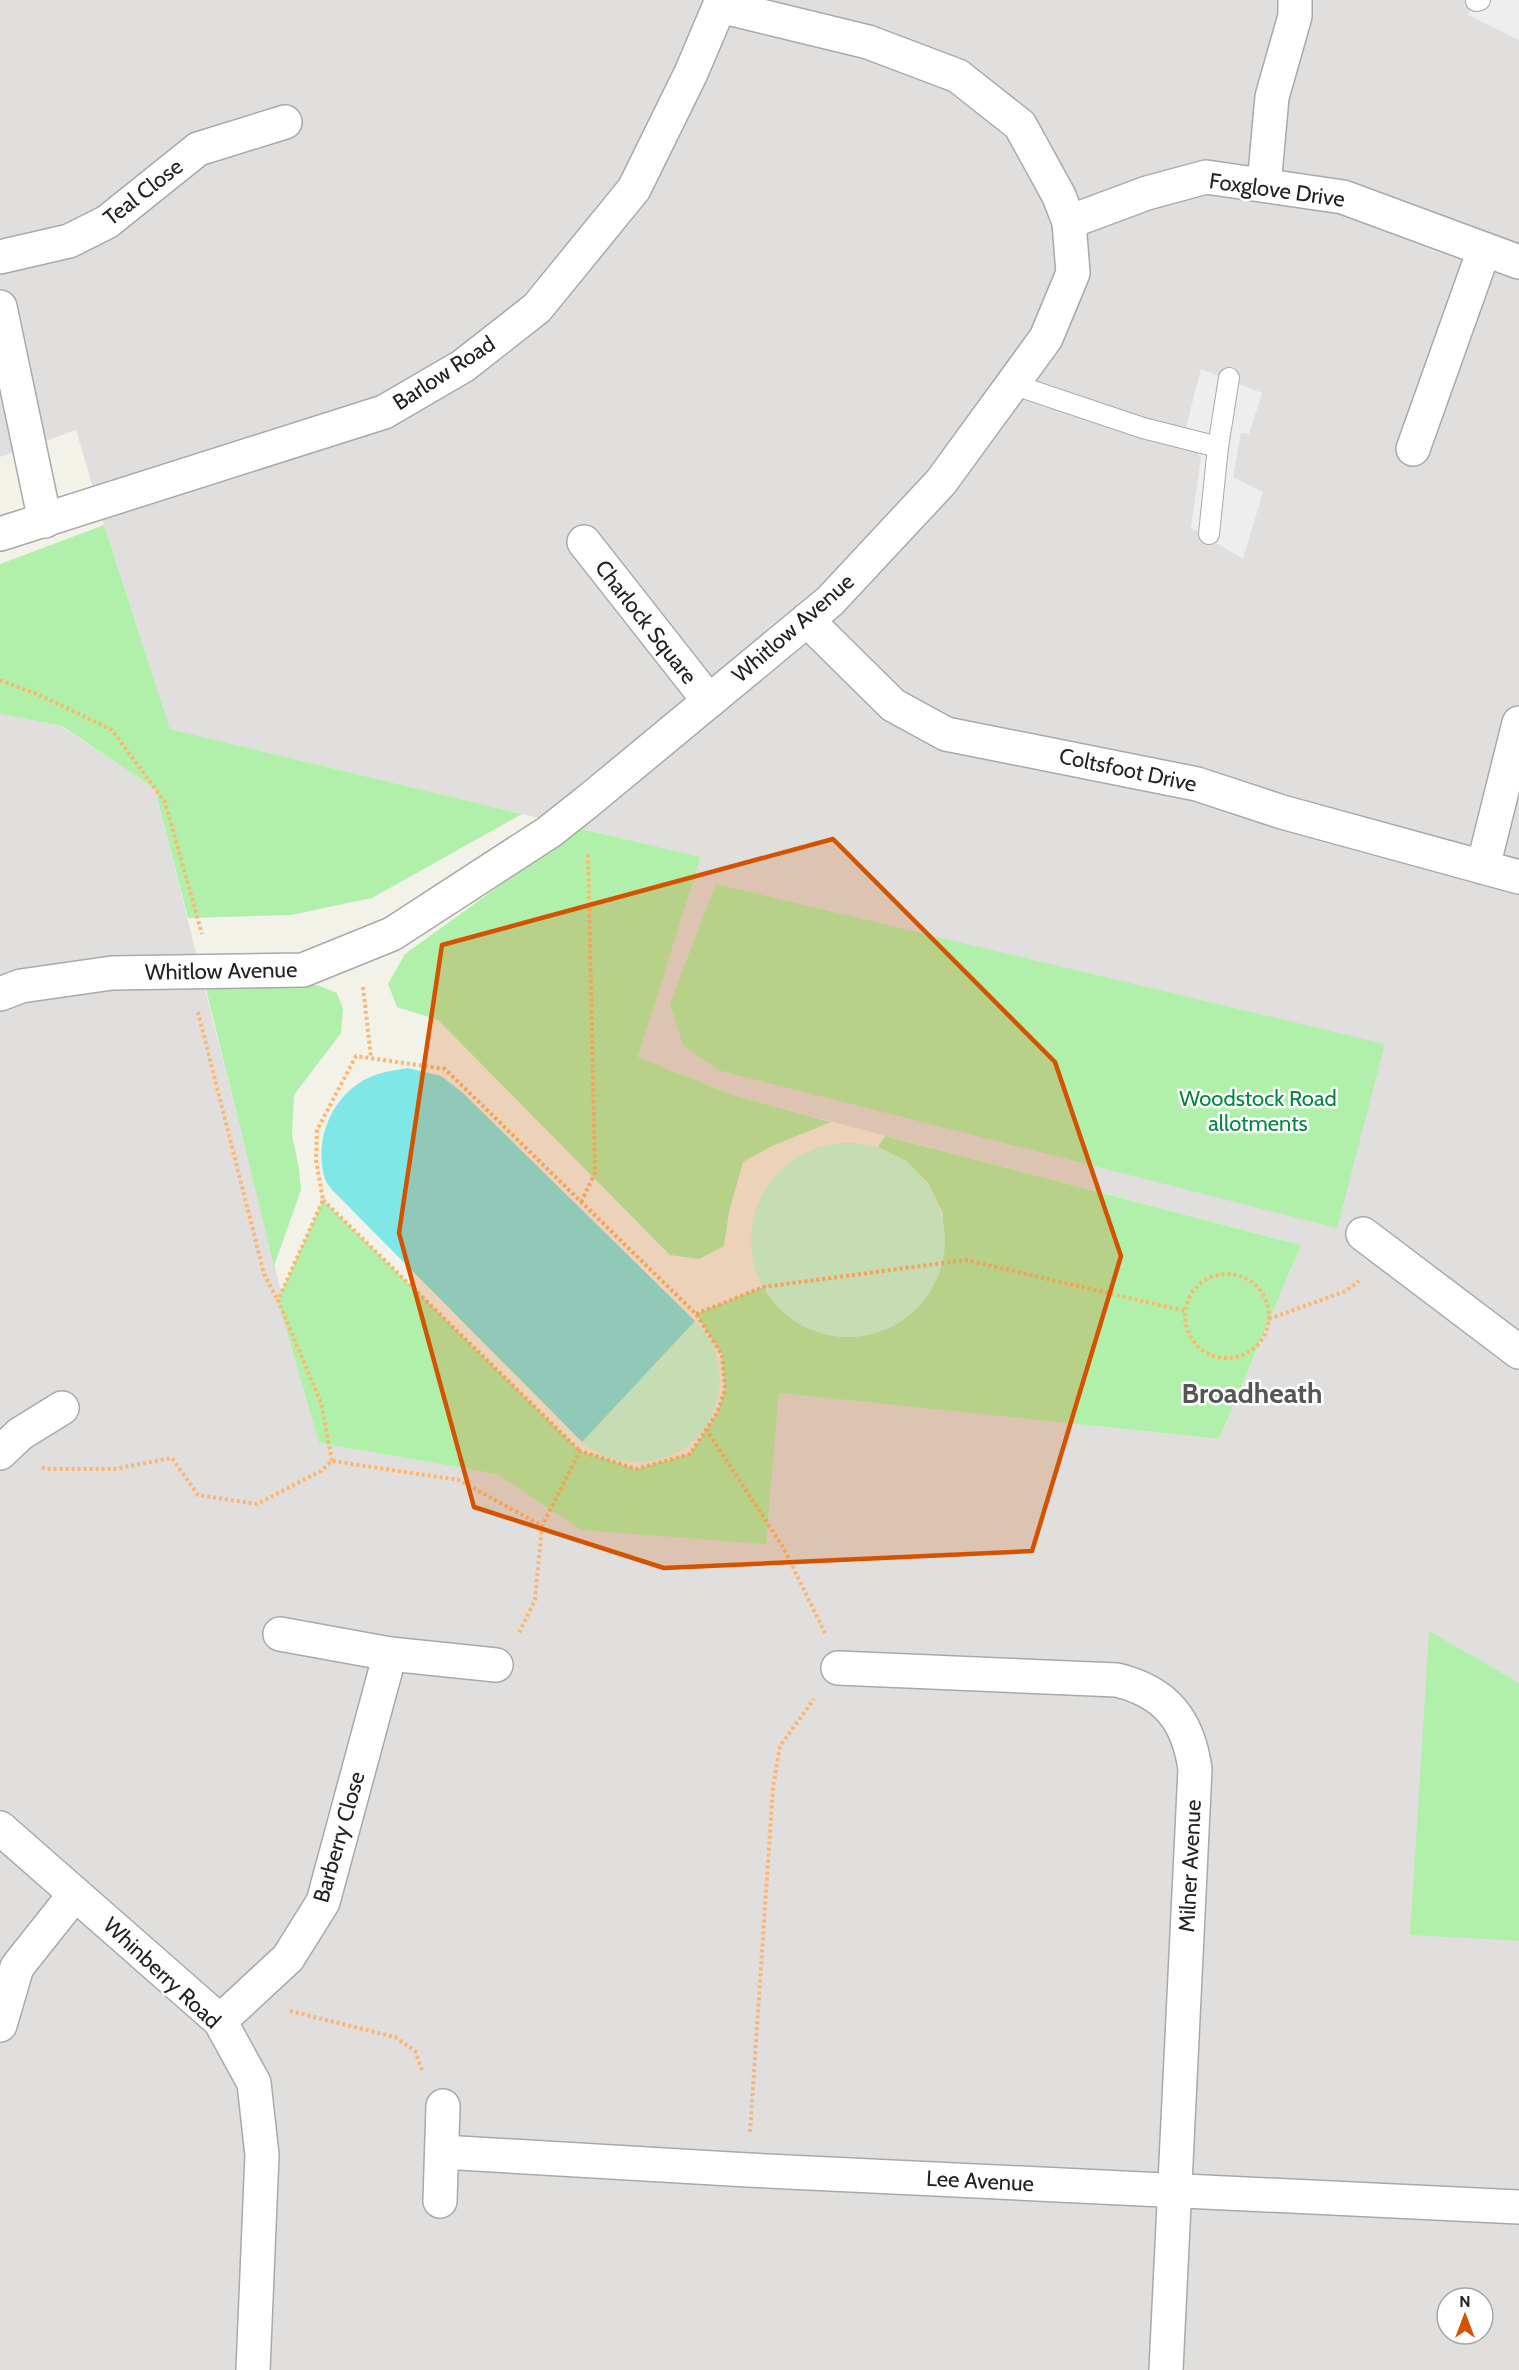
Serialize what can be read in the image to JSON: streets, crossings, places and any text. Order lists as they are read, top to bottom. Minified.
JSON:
{"streets":{"street":["Foxglove Drive","Teal Close","Barlow Road","Charlock Square","Whitlow Avenue","Coltsfoot Drive","Barberry Close","Milner Avenue","Whinberry Road","Lee Avenue"]},"crossings":[["Foxglove Drive","Whitlow Avenue"],["Barlow Road","Whitlow Avenue"],["Charlock Square","Whitlow Avenue"],["Whitlow Avenue","Coltsfoot Drive"],["Barberry Close","Whinberry Road"],["Milner Avenue","Lee Avenue"]],"districts":["Broadheath"],"parks":["Woodstock Road allotments"],"north":"top"}
